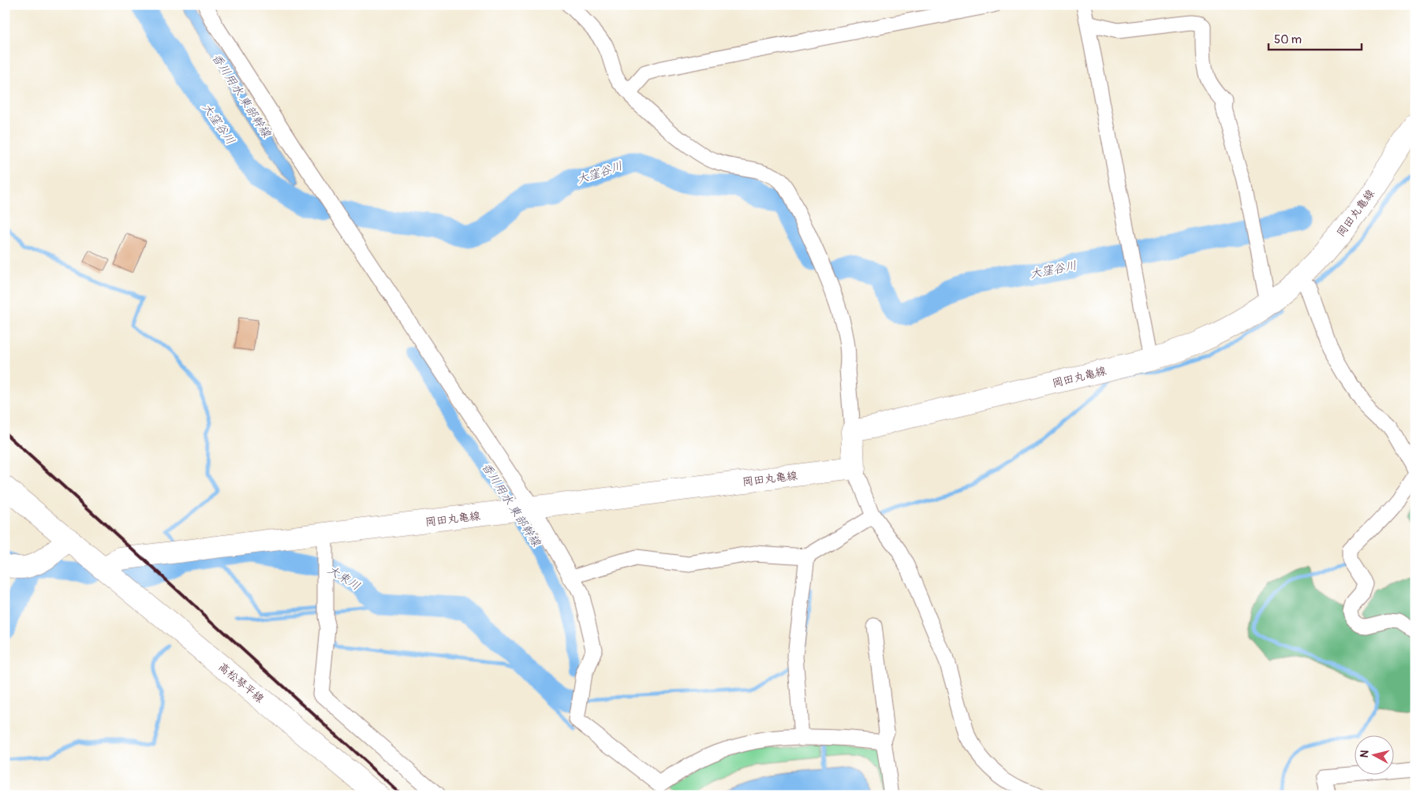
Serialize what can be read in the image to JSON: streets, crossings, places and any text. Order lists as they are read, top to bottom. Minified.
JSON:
{"streets":{"main road":["岡田丸亀線","高松琴平線"]},"crossings":[["岡田丸亀線","高松琴平線"]],"water":["香川用水 東部幹線","大窪谷川","大束川"],"scale_bar":"50 m","north":"left"}
